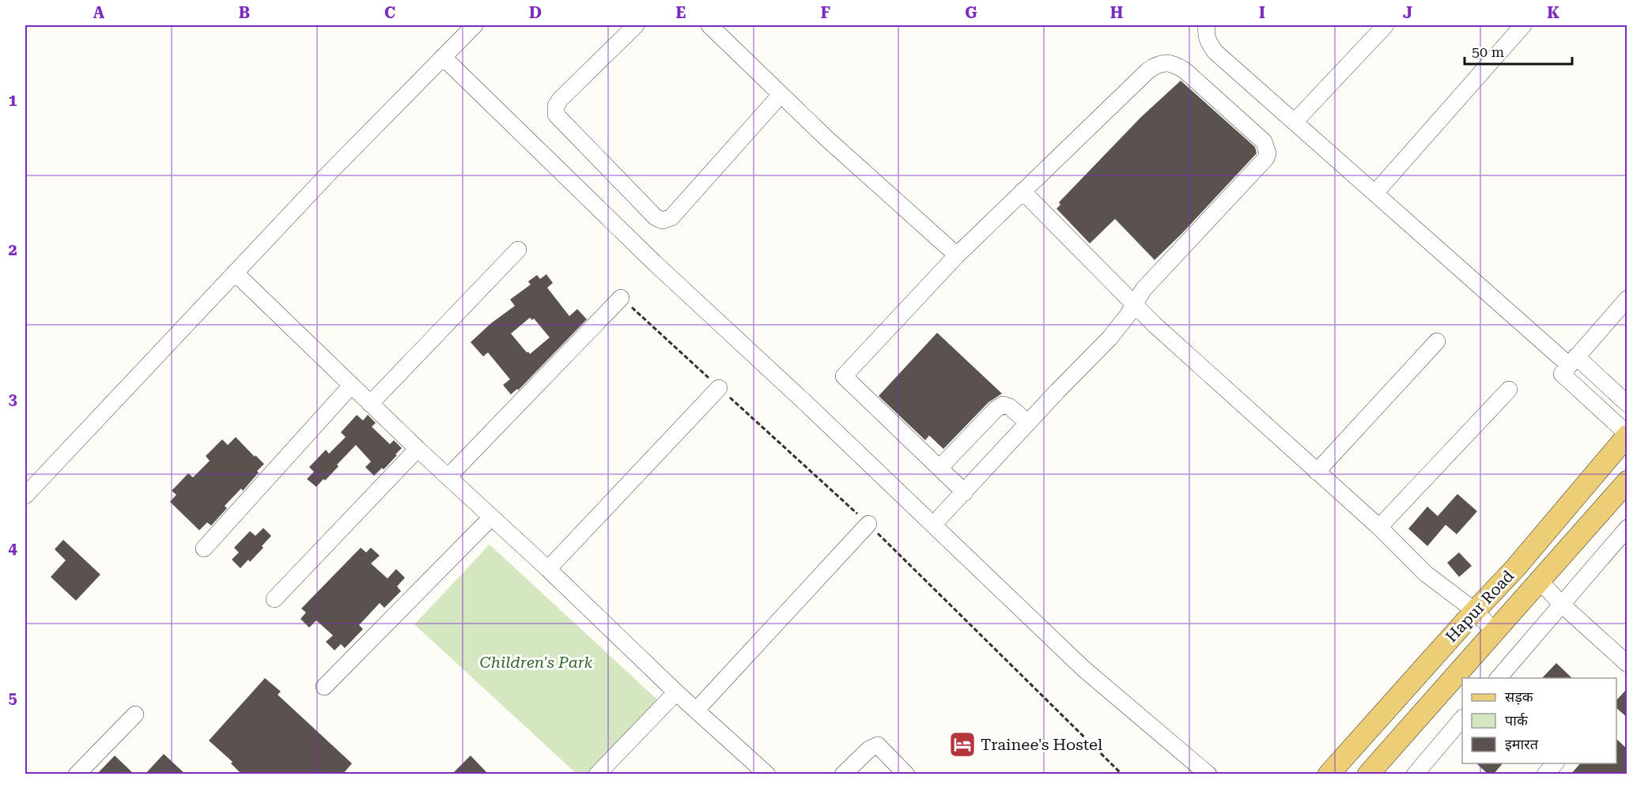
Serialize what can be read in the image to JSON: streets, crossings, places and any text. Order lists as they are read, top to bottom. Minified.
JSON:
{"streets":{"main road":["Hapur Road"]},"parks":["Children's Park"],"places":{"hotel":["Trainee's Hostel"]},"legend":["सड़क","पार्क","इमारत"],"scale_bar":"50 m","grid":{"columns":["A","B","C","D","E","F","G","H","I","J","K"],"rows":["1","2","3","4","5"]}}
